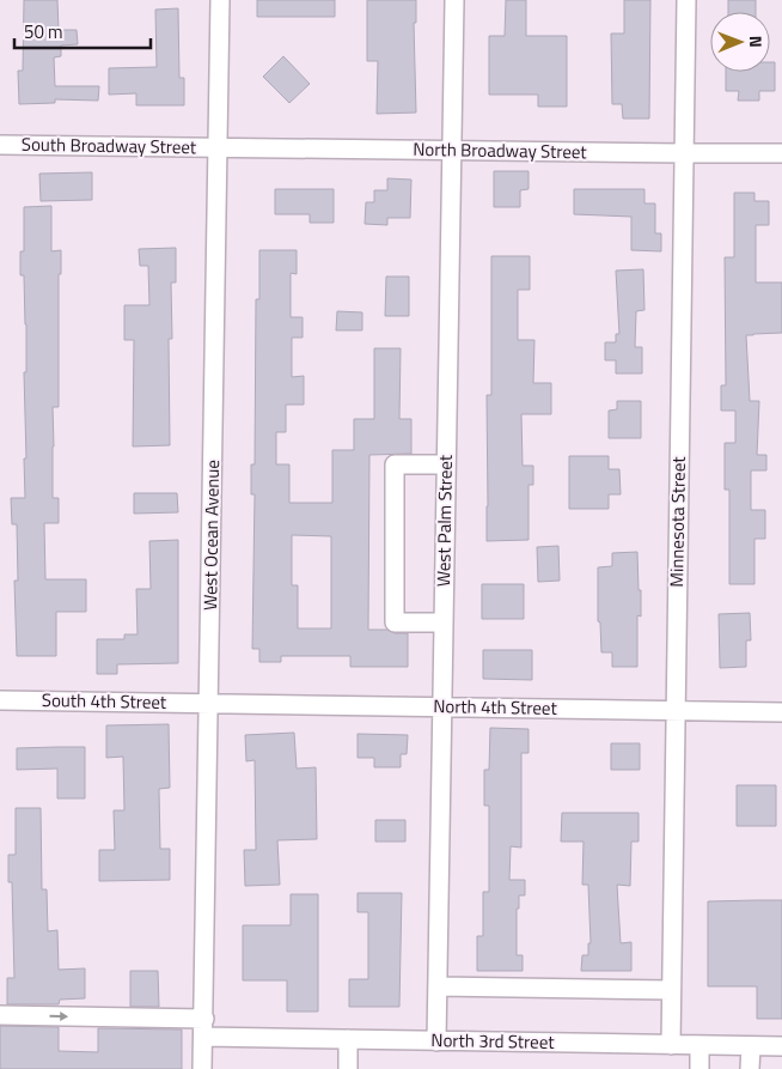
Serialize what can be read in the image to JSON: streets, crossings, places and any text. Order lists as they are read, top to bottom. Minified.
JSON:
{"streets":{"street":["South Broadway Street","North Broadway Street","West Palm Street","Minnesota Street","West Ocean Avenue","South 4th Street","North 4th Street","North 3rd Street"]},"crossings":[["South Broadway Street","North Broadway Street"],["South Broadway Street","West Ocean Avenue"],["North Broadway Street","West Palm Street"],["North Broadway Street","Minnesota Street"],["North Broadway Street","West Ocean Avenue"],["West Palm Street","North 4th Street"],["West Palm Street","North 3rd Street"],["Minnesota Street","North 4th Street"],["Minnesota Street","North 3rd Street"],["West Ocean Avenue","South 4th Street"],["West Ocean Avenue","North 4th Street"],["West Ocean Avenue","North 3rd Street"],["South 4th Street","North 4th Street"]],"scale_bar":"50 m","north":"right"}
